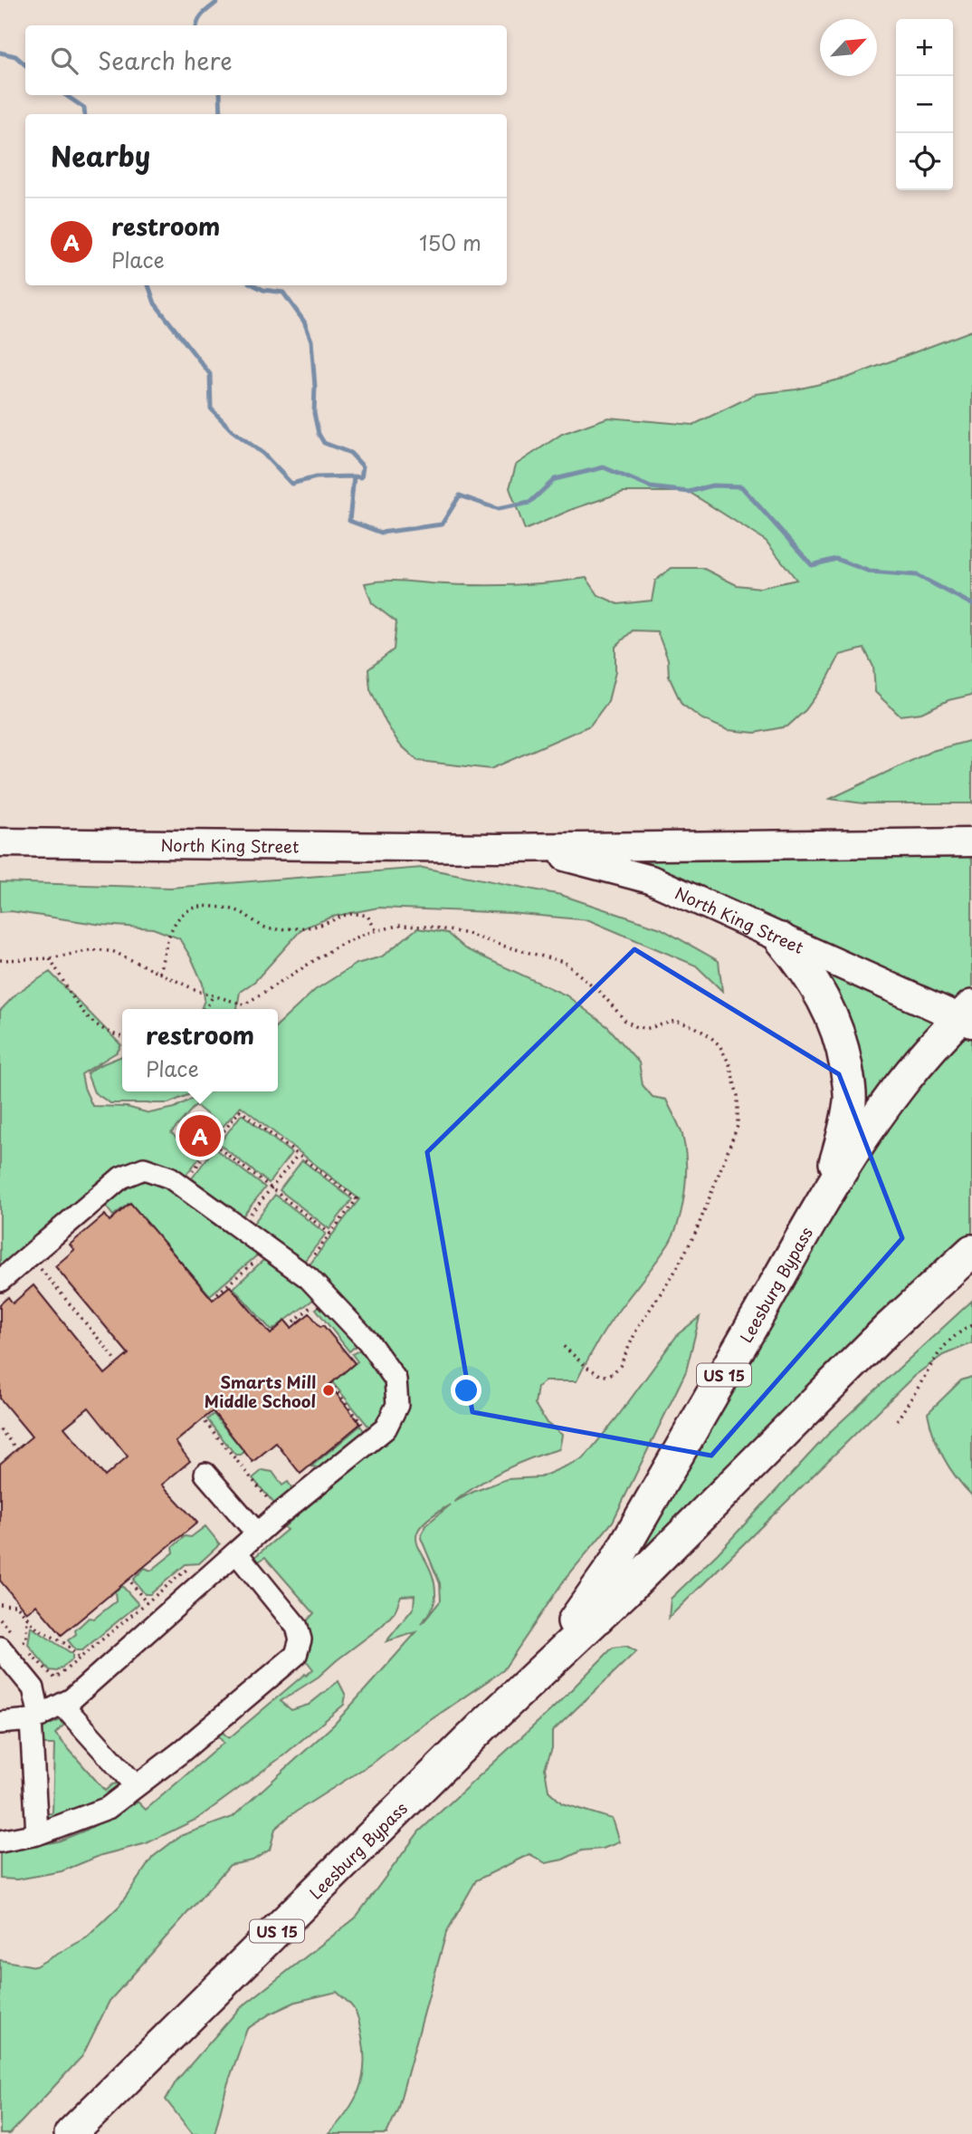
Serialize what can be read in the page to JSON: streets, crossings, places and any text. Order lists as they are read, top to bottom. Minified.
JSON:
{"streets":{"highway":["Leesburg Bypass","US 15"],"main road":["North King Street"]},"crossings":[["North King Street","Leesburg Bypass"]],"places":["Smarts Mill Middle School"],"north":"top right","page":{"map_buttons":["+","−"],"search":"Search here","heading":"Nearby","list":[{"mark":"A","name":"restroom","note":"Place","value":"150 m"}],"popup":["restroom","Place"],"pins":"A"}}
